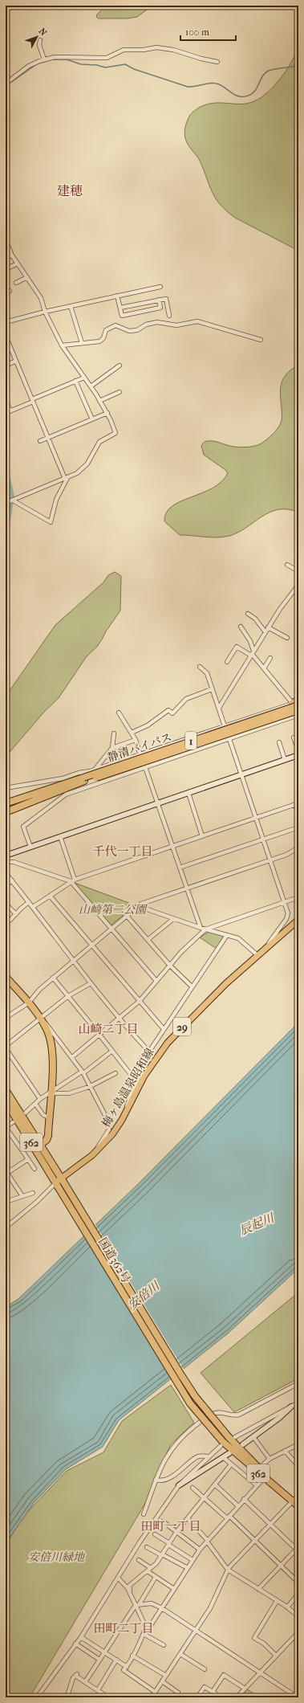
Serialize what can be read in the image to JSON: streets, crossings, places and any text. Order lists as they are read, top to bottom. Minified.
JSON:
{"streets":{"highway":["1","静清バイパス","362","国道362号"],"main road":["29","梅ヶ島温泉昭和線"]},"crossings":[["1","静清バイパス"],["梅ヶ島温泉昭和線","国道362号"],["362","国道362号"]],"districts":["建穂","千代一丁目","山崎二丁目","田町一丁目","田町二丁目"],"water":["辰起川","安倍川"],"parks":["山崎第二公園","安倍川緑地"],"scale_bar":"100 m","north":"top right"}
